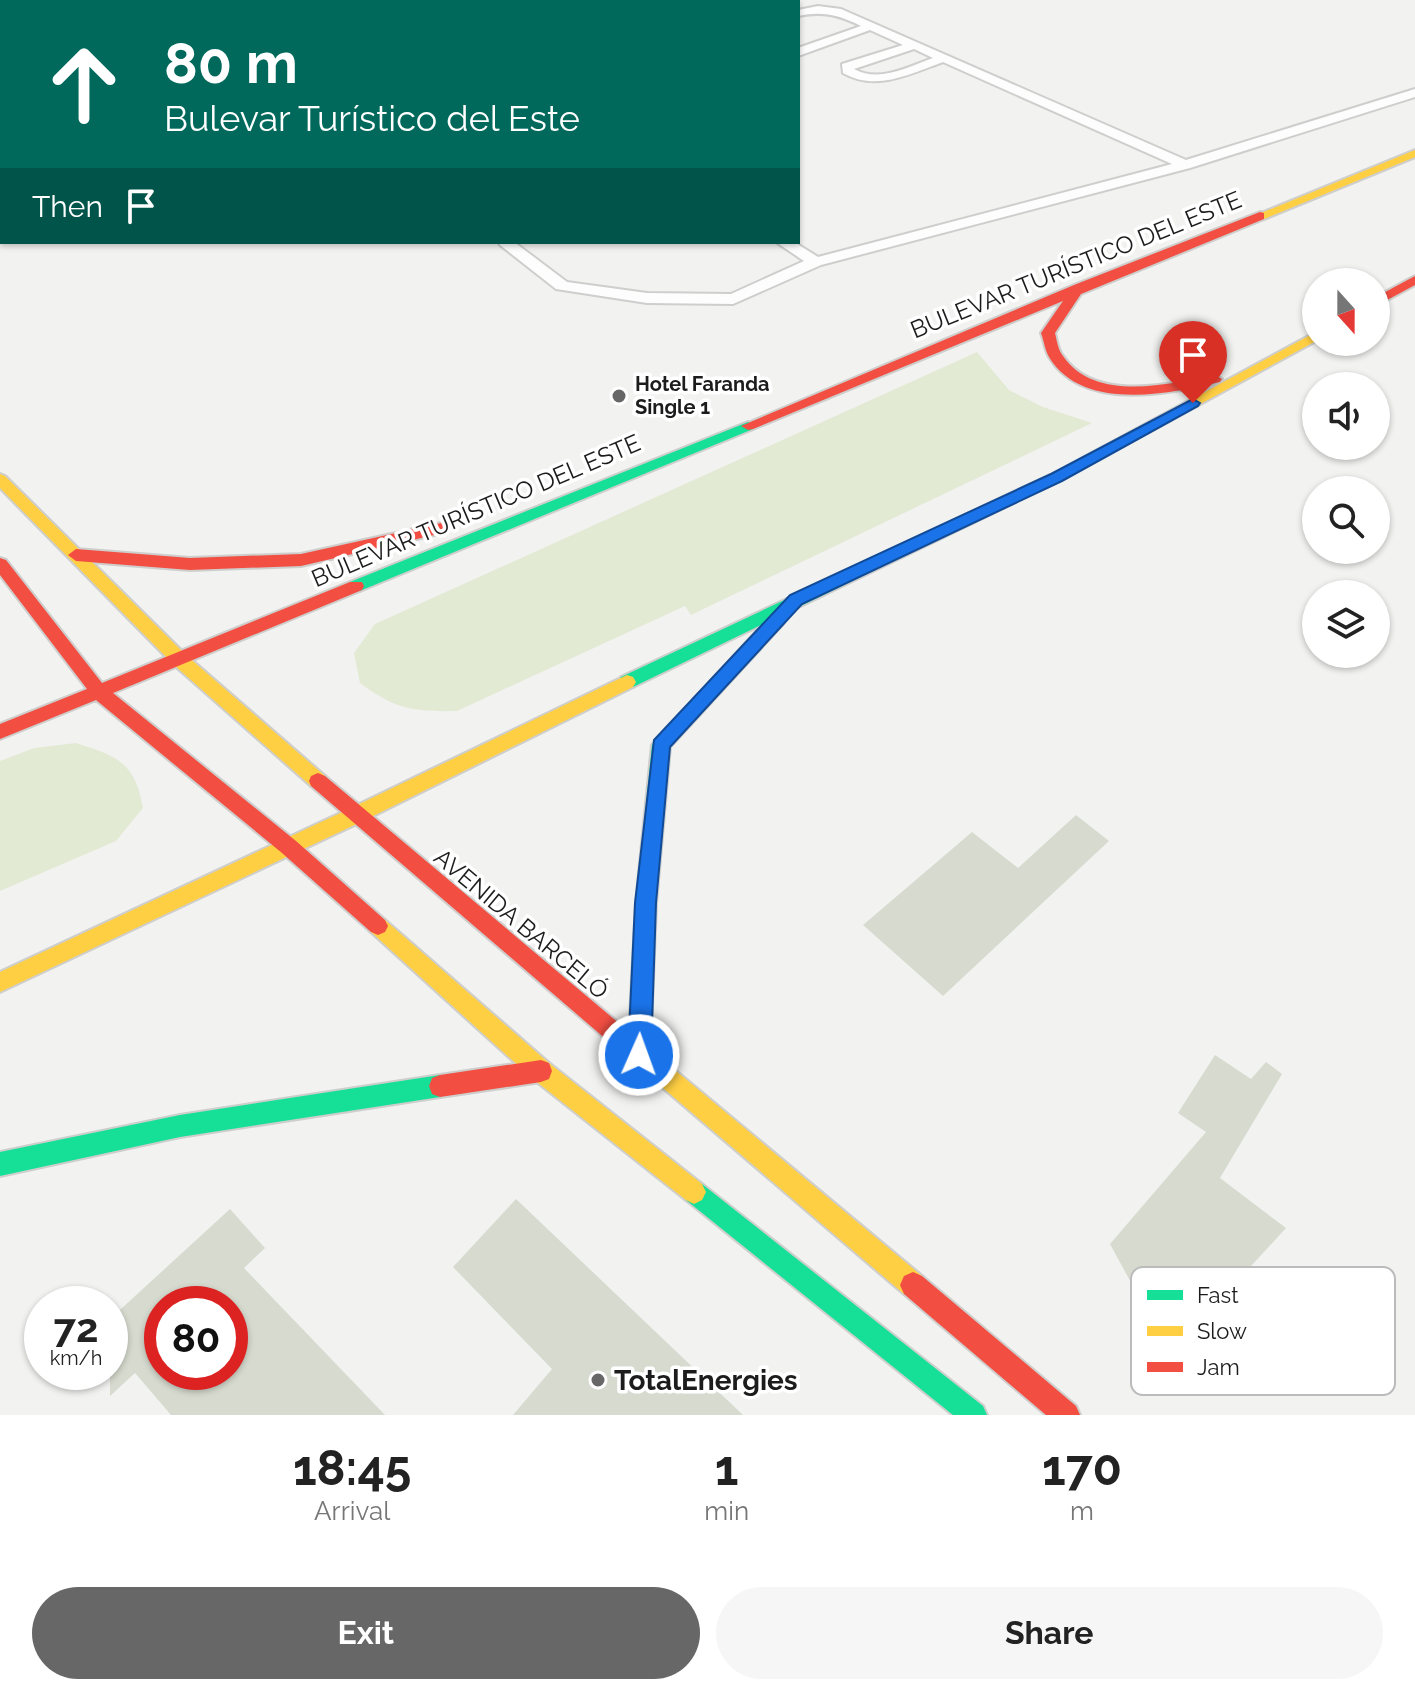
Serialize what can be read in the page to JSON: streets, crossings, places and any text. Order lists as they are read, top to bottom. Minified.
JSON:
{"streets":{"main road":["BULEVAR TURÍSTICO DEL ESTE","AVENIDA BARCELÓ"]},"crossings":[["BULEVAR TURÍSTICO DEL ESTE","AVENIDA BARCELÓ"]],"places":["Hotel Faranda Single 1","TotalEnergies"],"legend":["Fast","Slow","Jam"],"north":"bottom","page":{"turn":["80 m","Bulevar Turístico del Este"],"then":"Then","speed":"72 km/h","limit":"80","eta":["18:45","Arrival","1","min","170","m"],"buttons":["Exit","Share"]}}
